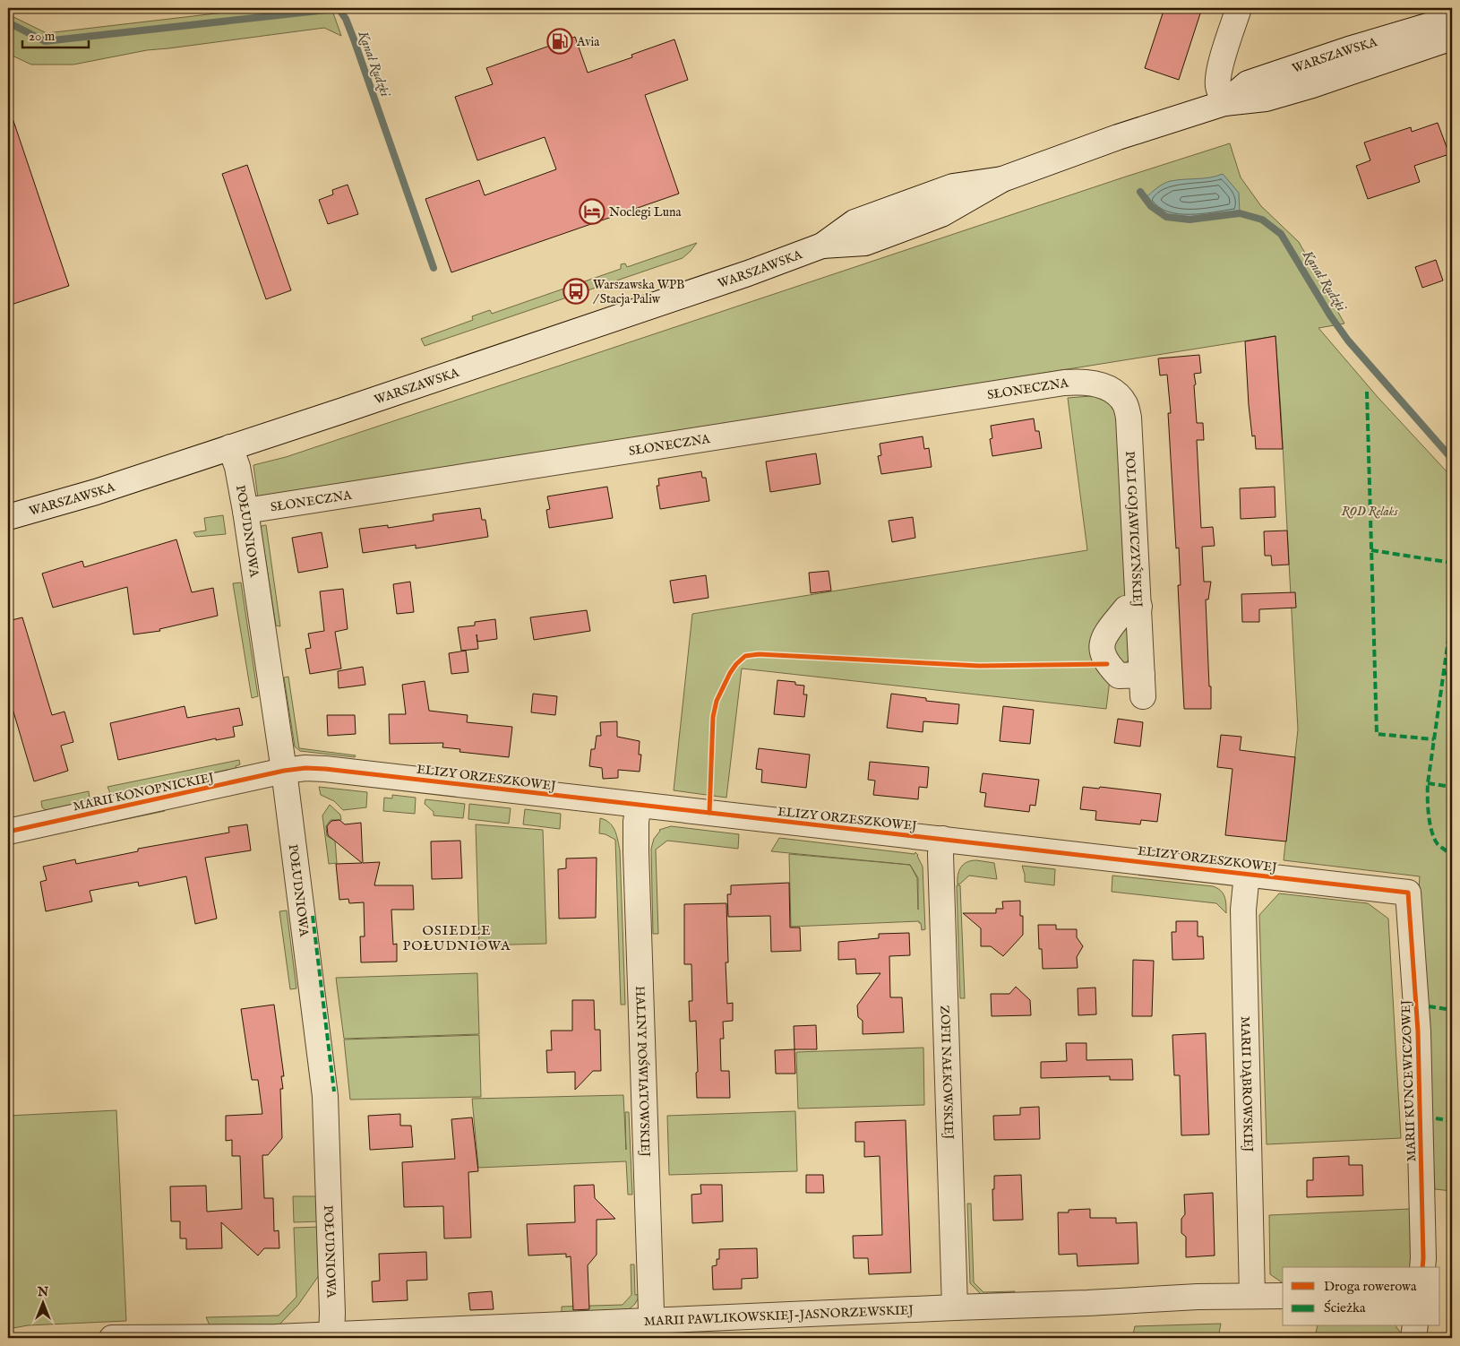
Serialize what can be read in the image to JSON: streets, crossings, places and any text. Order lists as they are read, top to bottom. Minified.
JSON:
{"streets":{"street":["WARSZAWSKA","SŁONECZNA","POLI GOJAWICZYŃSKIEJ","POŁUDNIOWA","ELIZY ORZESZKOWEJ","MARII KONOPNICKIEJ","HALINY POŚWIATOWSKIEJ","ZOFII NAŁKOWSKIEJ","MARII KUNCEWICZOWEJ","MARII DĄBROWSKIEJ","MARII PAWLIKOWSKIEJ-JASNORZEWSKIEJ"]},"crossings":[["WARSZAWSKA","POŁUDNIOWA"],["SŁONECZNA","POLI GOJAWICZYŃSKIEJ"],["SŁONECZNA","POŁUDNIOWA"],["POŁUDNIOWA","ELIZY ORZESZKOWEJ"],["POŁUDNIOWA","MARII KONOPNICKIEJ"],["POŁUDNIOWA","MARII PAWLIKOWSKIEJ-JASNORZEWSKIEJ"],["ELIZY ORZESZKOWEJ","MARII KONOPNICKIEJ"],["ELIZY ORZESZKOWEJ","HALINY POŚWIATOWSKIEJ"],["ELIZY ORZESZKOWEJ","ZOFII NAŁKOWSKIEJ"],["ELIZY ORZESZKOWEJ","MARII KUNCEWICZOWEJ"],["ELIZY ORZESZKOWEJ","MARII DĄBROWSKIEJ"],["HALINY POŚWIATOWSKIEJ","MARII PAWLIKOWSKIEJ-JASNORZEWSKIEJ"],["ZOFII NAŁKOWSKIEJ","MARII PAWLIKOWSKIEJ-JASNORZEWSKIEJ"],["MARII DĄBROWSKIEJ","MARII PAWLIKOWSKIEJ-JASNORZEWSKIEJ"]],"districts":["OSIEDLE POŁUDNIOWA"],"water":["Kanał Rudzki"],"parks":["ROD Relaks"],"places":{"fuel station":["Avia"],"hotel":["Noclegi Luna"],"bus stop":["Warszawska WPB / Stacja Paliw"]},"legend":["Droga rowerowa","Ścieżka"],"scale_bar":"20 m","north":"top"}
